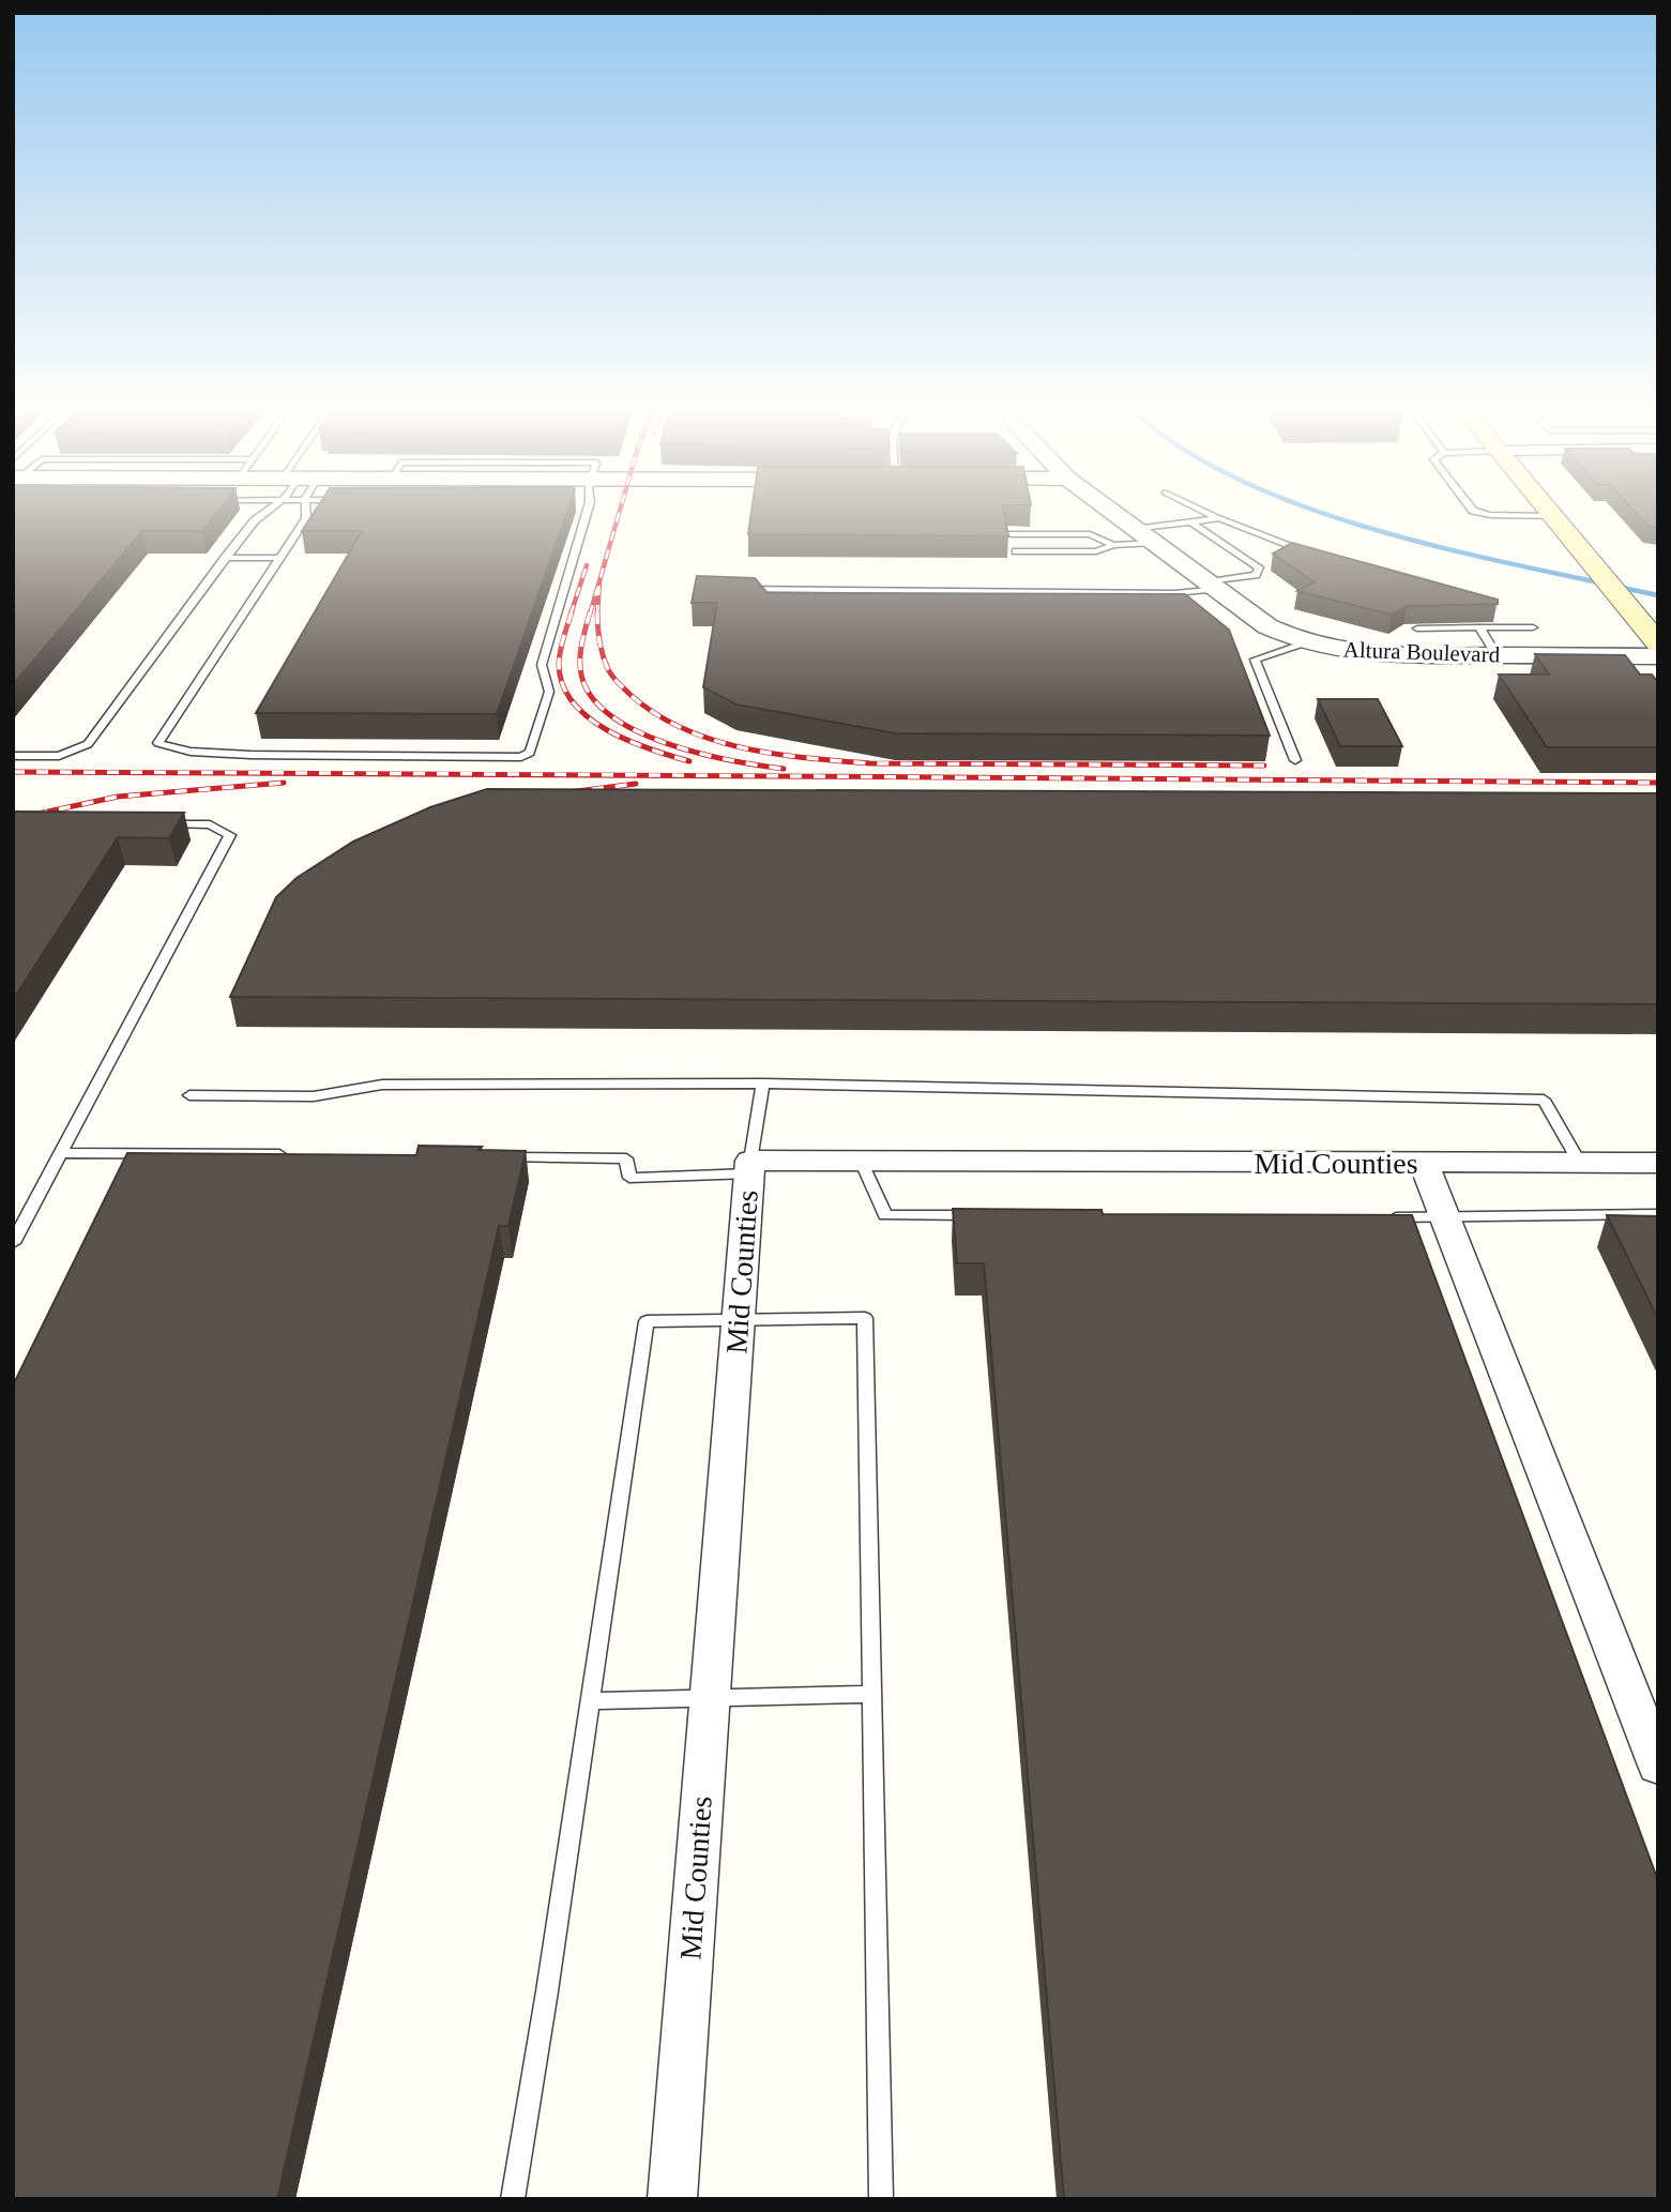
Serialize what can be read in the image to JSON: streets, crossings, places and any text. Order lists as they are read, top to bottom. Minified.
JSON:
{"streets":{"street":["Altura Boulevard","Mid Counties"]}}
